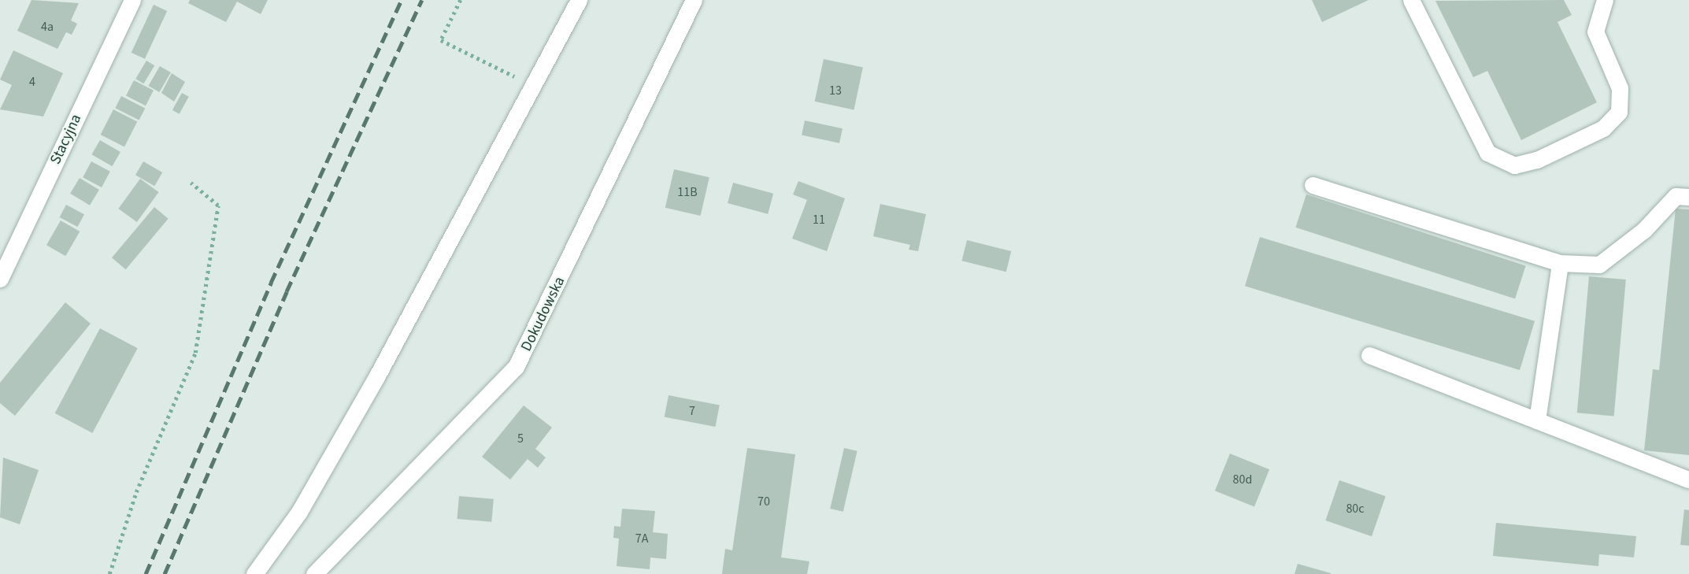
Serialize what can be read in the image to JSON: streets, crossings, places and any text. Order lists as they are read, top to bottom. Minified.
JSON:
{"streets":{"street":["Stacyjna","Dokudowska"]},"house_numbers":["4a","4","13","11B","11","7","5","80d","70","80c","7A"]}
